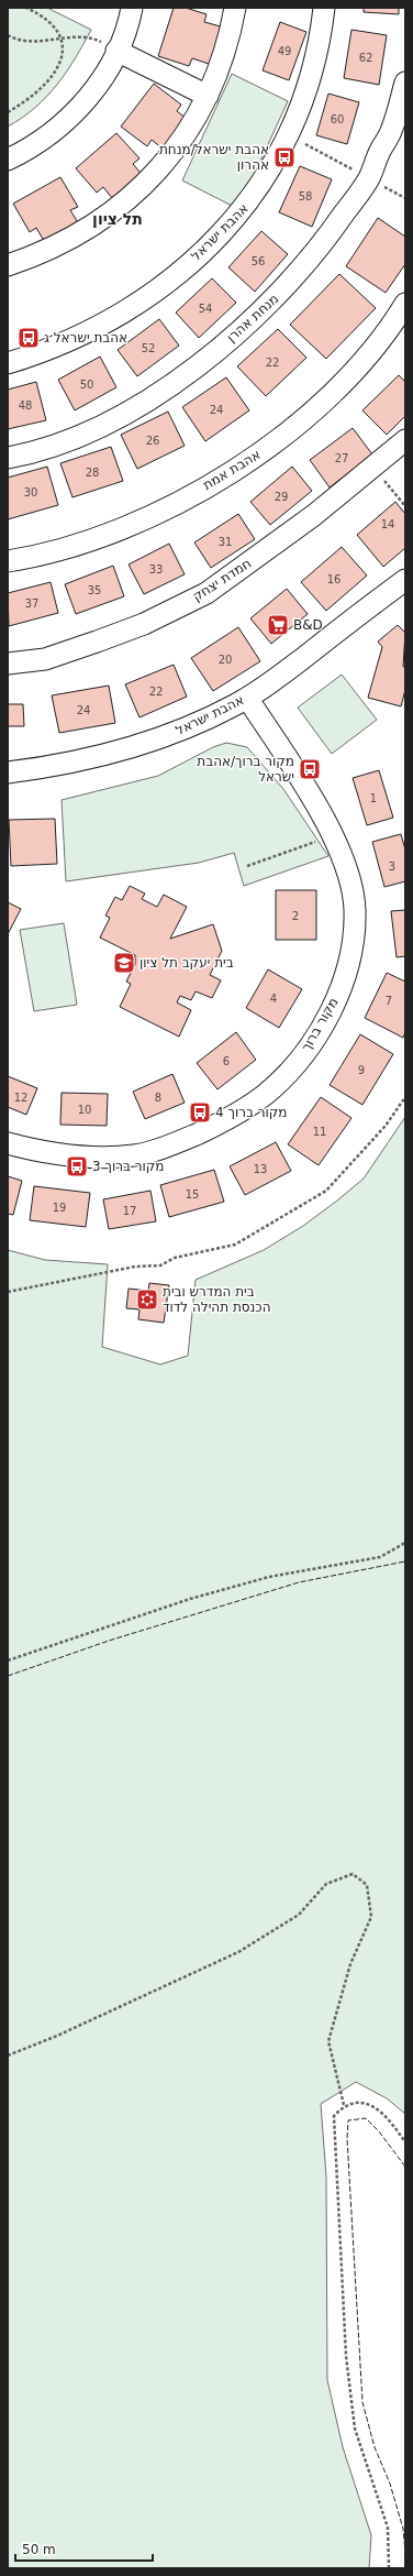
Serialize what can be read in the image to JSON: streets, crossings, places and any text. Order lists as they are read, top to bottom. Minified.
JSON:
{"streets":{"street":["אהבת ישראל","מנחת אהרן","אהבת אמת","חמדת יצחק","מקור ברוך"]},"crossings":[["אהבת ישראל","מקור ברוך"]],"districts":["תל ציון"],"places":{"bus stop":["אהבת ישראל/מנחת אהרון","אהבת ישראל ג","מקור ברוך/אהבת ישראל","מקור ברוך 4","מקור ברוך 3"],"supermarket":["B&D"],"school or university":["בית יעקב תל ציון"],"synagogue":["בית המדרש ובית הכנסת תהילה לדוד"]},"house_numbers":["49","62","60","58","56","54","52","22","50","48","24","26","27","28","30","29","14","31","33","16","35","37","20","22","24","1","3","2","4","7","6","9","12","8","10","11","13","15","19","17"],"scale_bar":"50 m"}
